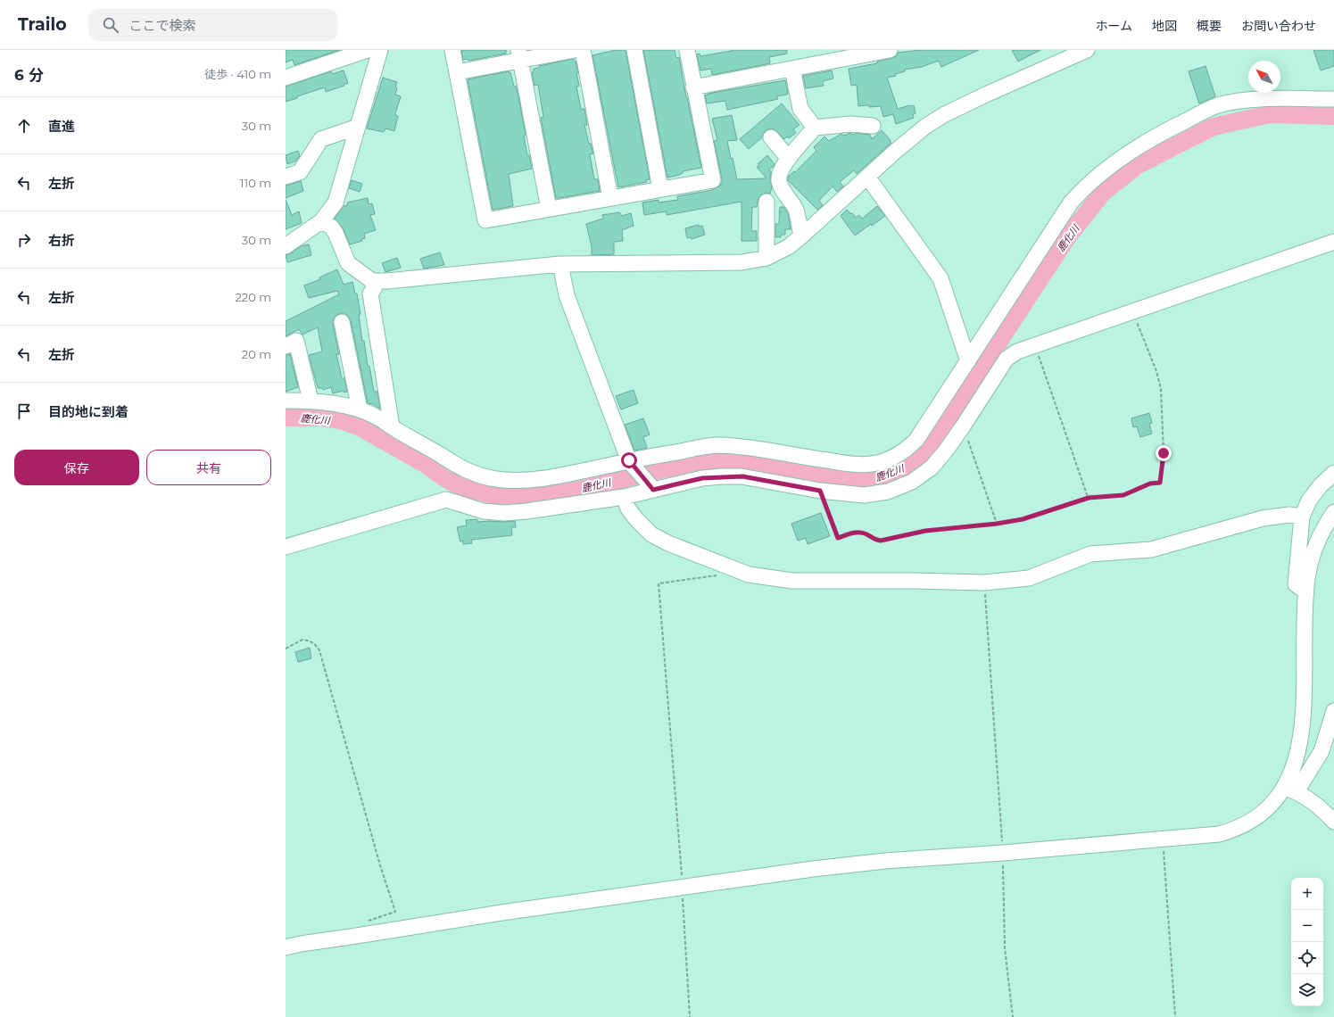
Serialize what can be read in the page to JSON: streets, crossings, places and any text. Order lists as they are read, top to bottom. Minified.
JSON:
{"water":["鹿化川"],"north":"top left","page":{"header":"Trailo","search":"ここで検索","nav":["ホーム","地図","概要","お問い合わせ"],"heading":["6 分","徒歩 · 410 m"],"list":[["直進","30 m"],["左折","110 m"],["右折","30 m"],["左折","220 m"],["左折","20 m"],"目的地に到着"],"buttons":["保存","共有"],"map_buttons":["+","−"]}}
